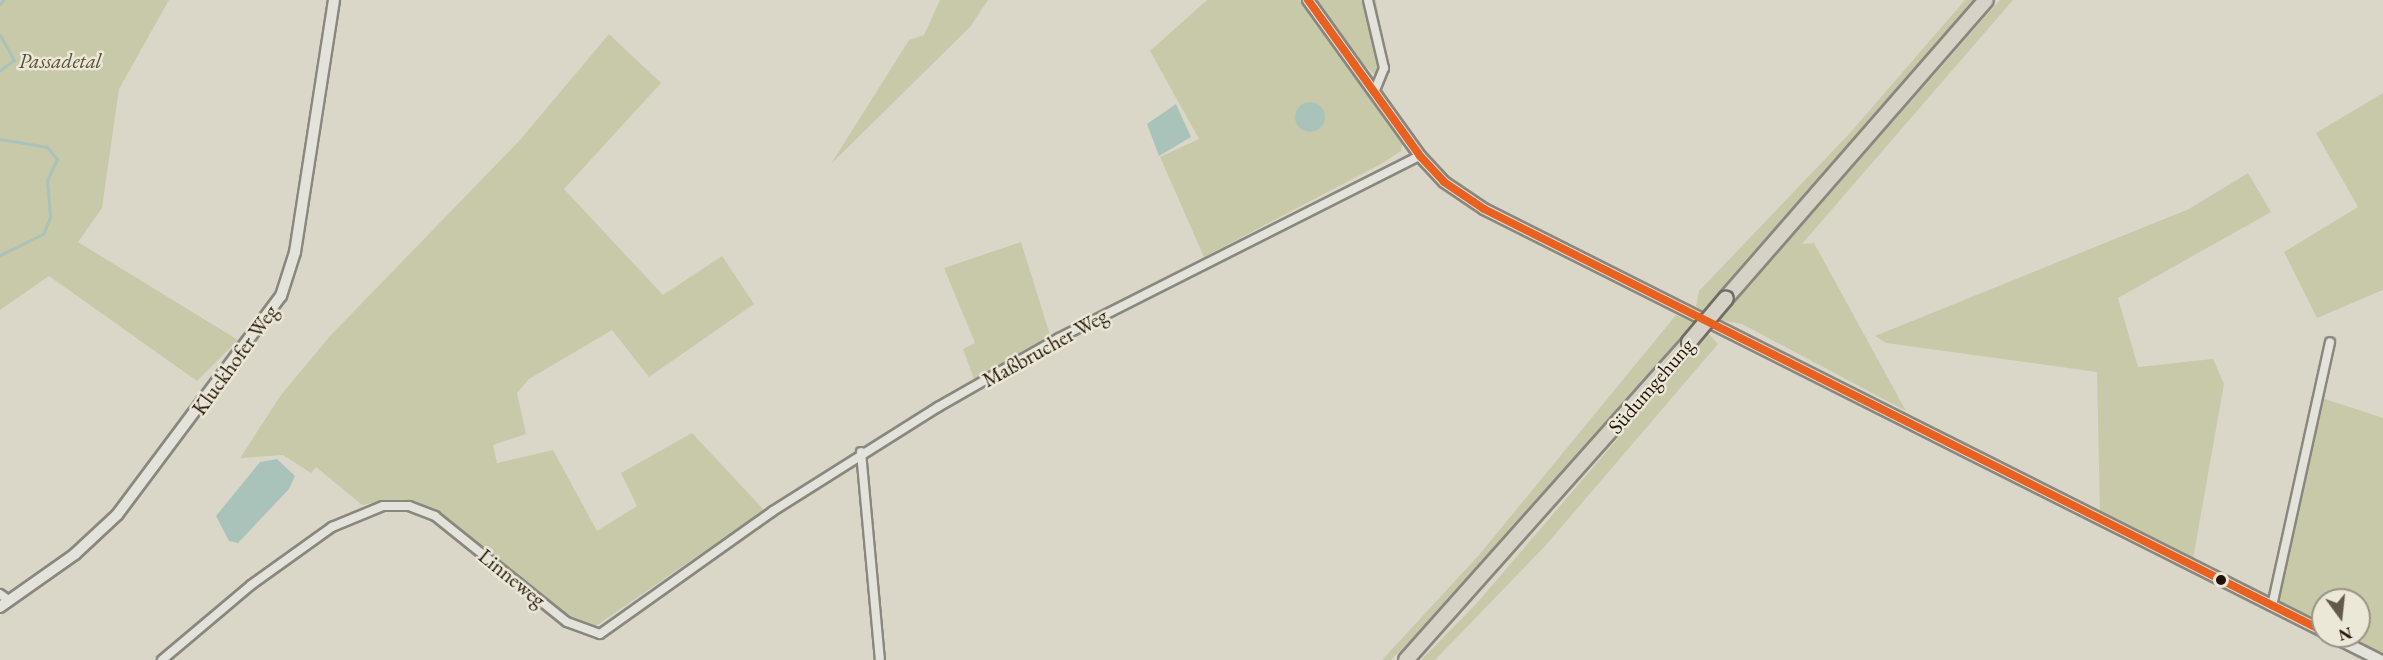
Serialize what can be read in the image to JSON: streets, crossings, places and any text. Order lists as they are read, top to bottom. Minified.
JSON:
{"streets":{"main road":["Südumgehung"],"street":["Maßbrucher Weg","Kluckhofer Weg","Linneweg"]},"crossings":[["Maßbrucher Weg","Linneweg"]],"parks":["Passadetal"],"north":"bottom"}
